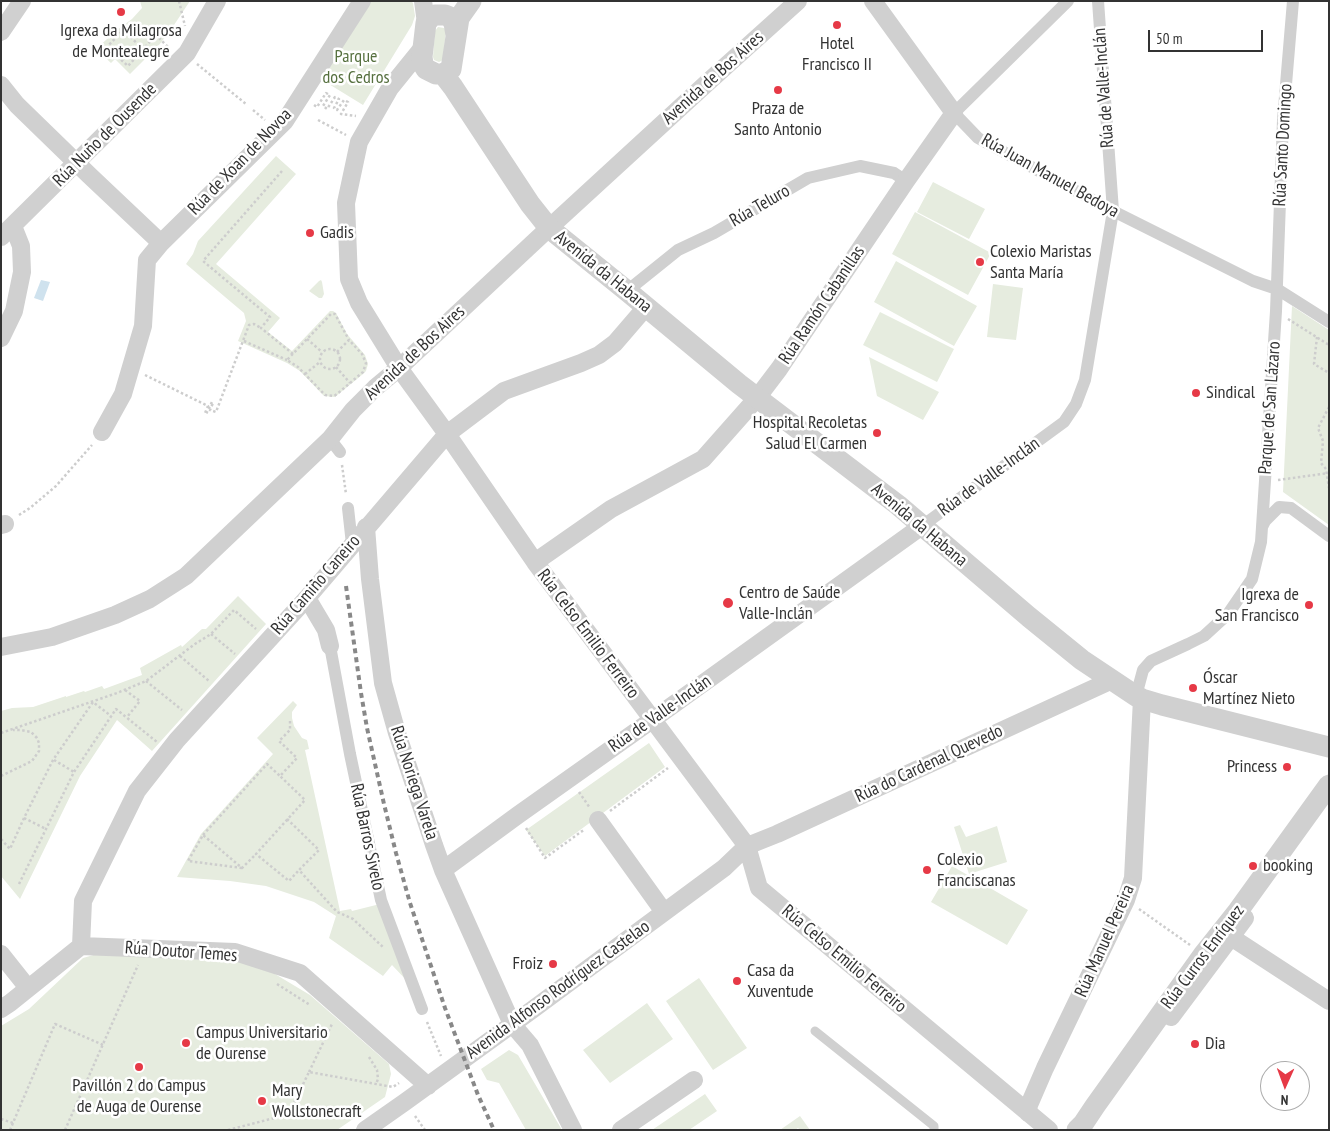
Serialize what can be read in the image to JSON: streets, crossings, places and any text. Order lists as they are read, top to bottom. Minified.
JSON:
{"streets":{"street":["Avenida de Bos Aires","Rúa de Valle-Inclán","Rúa Nuño de Ousende","Rúa Santo Domingo","Rúa de Xoan de Novoa","Rúa Juan Manuel Bedoya","Rúa Teluro","Avenida da Habana","Rúa Ramón Cabanillas","Parque de San Lázaro","Rúa Camiño Caneiro","Rúa Celso Emilio Ferreiro","Rúa do Cardenal Quevedo","Rúa Noriega Varela","Rúa Barros Sivelo","Rúa Manuel Pereira","Rúa Doutor Temes","Rúa Curros Enríquez","Avenida Alfonso Rodríguez Castelao"]},"crossings":[["Avenida de Bos Aires","Avenida da Habana"],["Avenida de Bos Aires","Rúa Celso Emilio Ferreiro"],["Rúa de Valle-Inclán","Rúa Juan Manuel Bedoya"],["Rúa de Valle-Inclán","Avenida da Habana"],["Rúa de Valle-Inclán","Rúa Celso Emilio Ferreiro"],["Rúa de Valle-Inclán","Rúa Noriega Varela"],["Rúa Santo Domingo","Rúa Juan Manuel Bedoya"],["Rúa Santo Domingo","Parque de San Lázaro"],["Rúa Juan Manuel Bedoya","Rúa Ramón Cabanillas"],["Rúa Juan Manuel Bedoya","Parque de San Lázaro"],["Rúa Teluro","Avenida da Habana"],["Rúa Teluro","Rúa Ramón Cabanillas"],["Avenida da Habana","Rúa Ramón Cabanillas"],["Avenida da Habana","Parque de San Lázaro"],["Avenida da Habana","Rúa Camiño Caneiro"],["Avenida da Habana","Rúa do Cardenal Quevedo"],["Avenida da Habana","Rúa Manuel Pereira"],["Rúa Ramón Cabanillas","Rúa Celso Emilio Ferreiro"],["Parque de San Lázaro","Rúa Manuel Pereira"],["Rúa Camiño Caneiro","Rúa Celso Emilio Ferreiro"],["Rúa Camiño Caneiro","Rúa Noriega Varela"],["Rúa Camiño Caneiro","Rúa Barros Sivelo"],["Rúa Camiño Caneiro","Rúa Doutor Temes"],["Rúa Celso Emilio Ferreiro","Rúa do Cardenal Quevedo"],["Rúa Celso Emilio Ferreiro","Rúa Manuel Pereira"],["Rúa Celso Emilio Ferreiro","Avenida Alfonso Rodríguez Castelao"],["Rúa do Cardenal Quevedo","Avenida Alfonso Rodríguez Castelao"],["Rúa Noriega Varela","Avenida Alfonso Rodríguez Castelao"],["Rúa Doutor Temes","Avenida Alfonso Rodríguez Castelao"]],"parks":["Parque dos Cedros"],"places":["Igrexa da Milagrosa de Montealegre","Hotel Francisco II","Praza de Santo Antonio","Gadis","Colexio Maristas Santa María","Sindical","Hospital Recoletas Salud El Carmen","Centro de Saúde Valle-Inclán","Igrexa de San Francisco","Óscar Martínez Nieto","Princess","booking","Colexio Franciscanas","Froiz","Casa da Xuventude","Campus Universitario de Ourense","Dia","Pavillón 2 do Campus de Auga de Ourense","Mary Wollstonecraft"],"scale_bar":"50 m","north":"bottom"}
